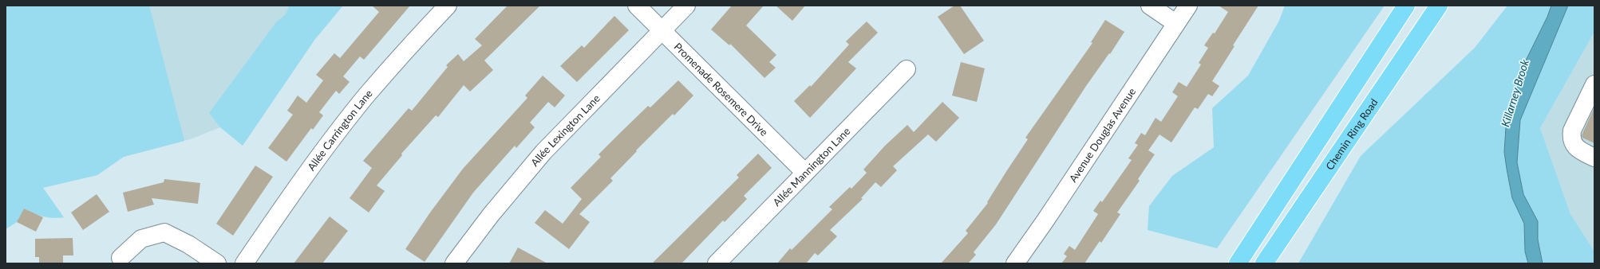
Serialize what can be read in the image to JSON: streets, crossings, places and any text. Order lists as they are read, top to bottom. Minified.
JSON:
{"streets":{"highway":["Chemin Ring Road"],"street":["Promenade Rosemere Drive","Allée Carrington Lane","Allée Lexington Lane","Avenue Douglas Avenue","Allée Mannington Lane"]},"crossings":[["Promenade Rosemere Drive","Allée Lexington Lane"],["Promenade Rosemere Drive","Allée Mannington Lane"]],"water":["Killarney Brook"]}
